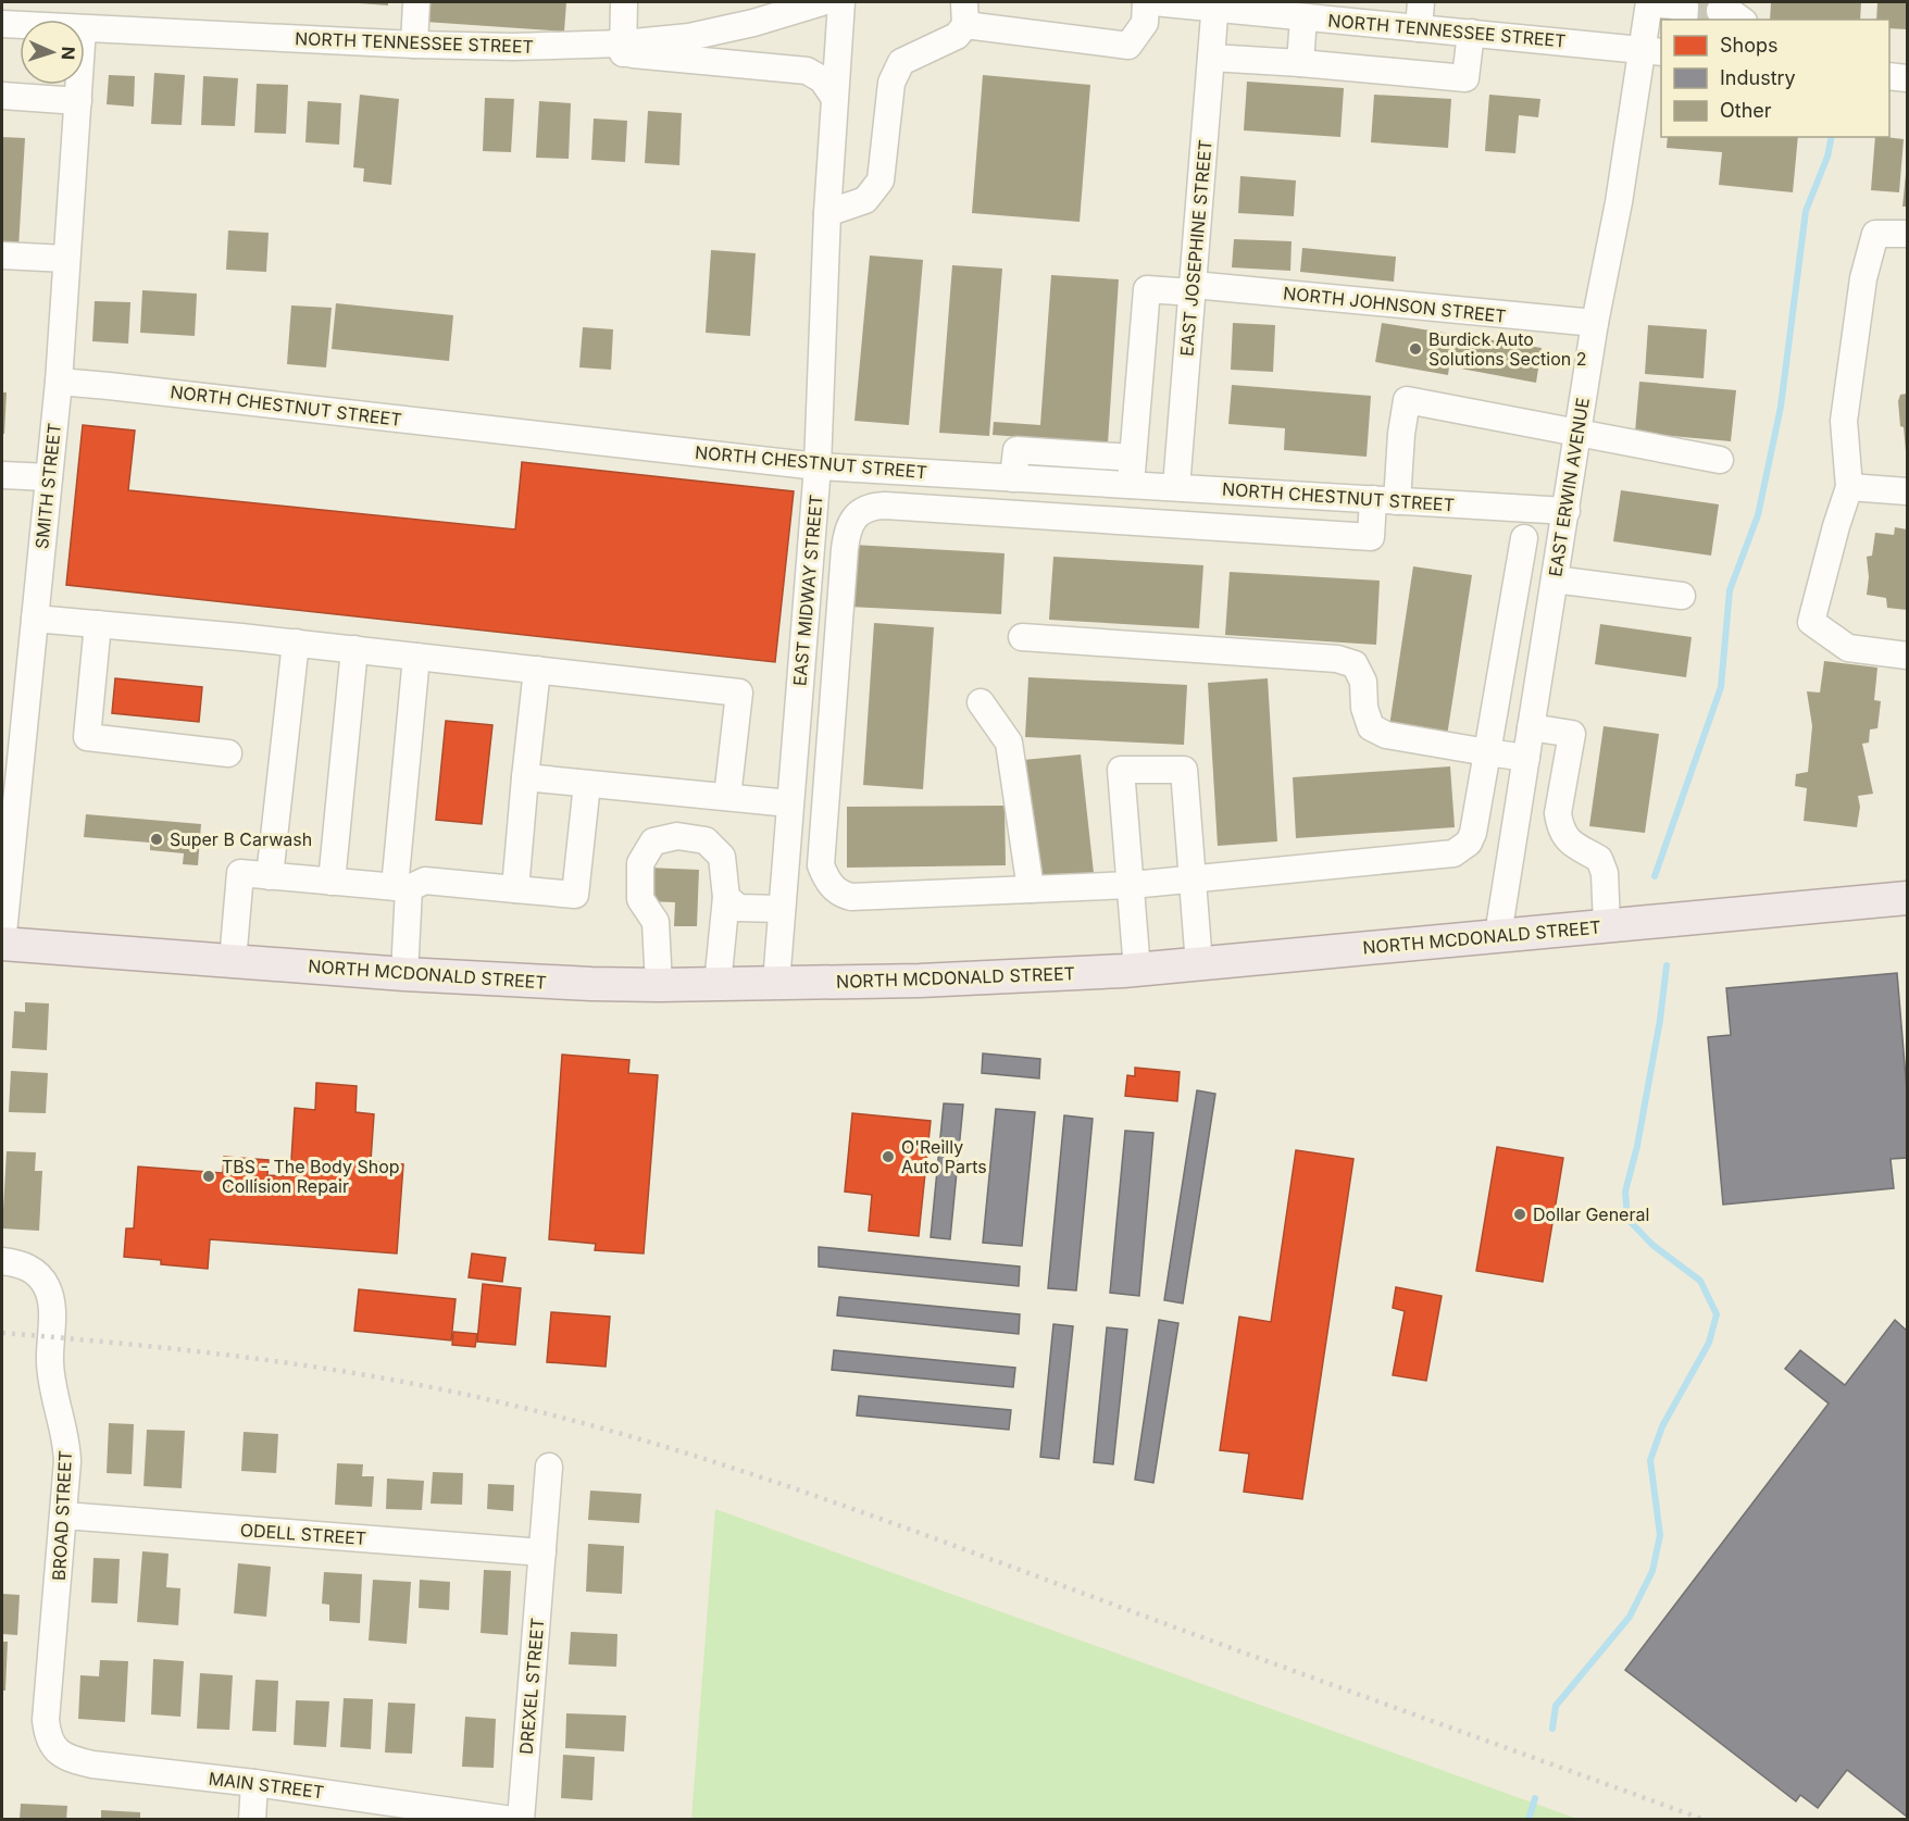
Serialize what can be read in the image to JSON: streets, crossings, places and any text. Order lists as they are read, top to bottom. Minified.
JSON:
{"streets":{"main road":["NORTH MCDONALD STREET"],"street":["NORTH TENNESSEE STREET","EAST JOSEPHINE STREET","NORTH JOHNSON STREET","NORTH CHESTNUT STREET","SMITH STREET","EAST ERWIN AVENUE","EAST MIDWAY STREET","BROAD STREET","ODELL STREET","DREXEL STREET","MAIN STREET"]},"crossings":[["NORTH TENNESSEE STREET","EAST JOSEPHINE STREET"],["NORTH TENNESSEE STREET","EAST ERWIN AVENUE"],["EAST JOSEPHINE STREET","NORTH JOHNSON STREET"],["EAST JOSEPHINE STREET","NORTH CHESTNUT STREET"],["NORTH JOHNSON STREET","EAST ERWIN AVENUE"],["NORTH CHESTNUT STREET","SMITH STREET"],["NORTH CHESTNUT STREET","EAST ERWIN AVENUE"],["NORTH CHESTNUT STREET","EAST MIDWAY STREET"],["SMITH STREET","NORTH MCDONALD STREET"],["EAST ERWIN AVENUE","NORTH MCDONALD STREET"],["EAST MIDWAY STREET","NORTH MCDONALD STREET"],["BROAD STREET","ODELL STREET"],["BROAD STREET","MAIN STREET"],["ODELL STREET","DREXEL STREET"]],"places":["Burdick Auto Solutions Section 2","Super B Carwash","O'Reilly Auto Parts","TBS - The Body Shop Collision Repair","Dollar General"],"legend":["Shops","Industry","Other"],"north":"right"}
